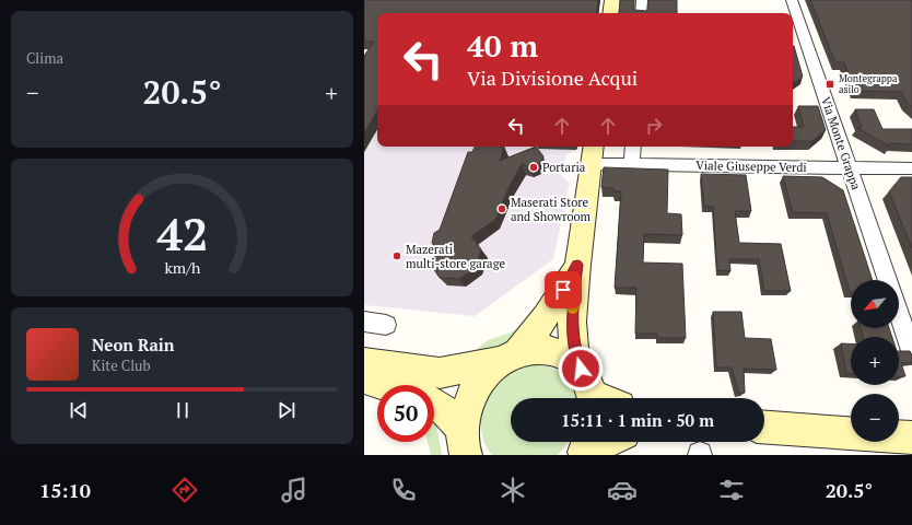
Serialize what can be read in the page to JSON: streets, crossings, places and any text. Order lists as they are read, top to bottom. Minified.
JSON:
{"streets":{"street":["Via Monte Grappa","Viale Giuseppe Verdi"]},"crossings":[["Via Monte Grappa","Viale Giuseppe Verdi"]],"places":{"transit":["Montegrappa asilo"],"other":["Portaria","Maserati Store and Showroom","Mazerati multi-store garage"]},"north":"bottom left","page":{"tile":"Clima","turn":["40 m","Via Divisione Acqui"],"heat":["−","20.5°","+"],"map_buttons":["+","−"],"song":["Neon Rain","Kite Club"],"limit":"50","trip":"15:11 · 1 min · 50 m","tabs":["15:10","20.5°"],"gauge":["42","km/h"]}}
